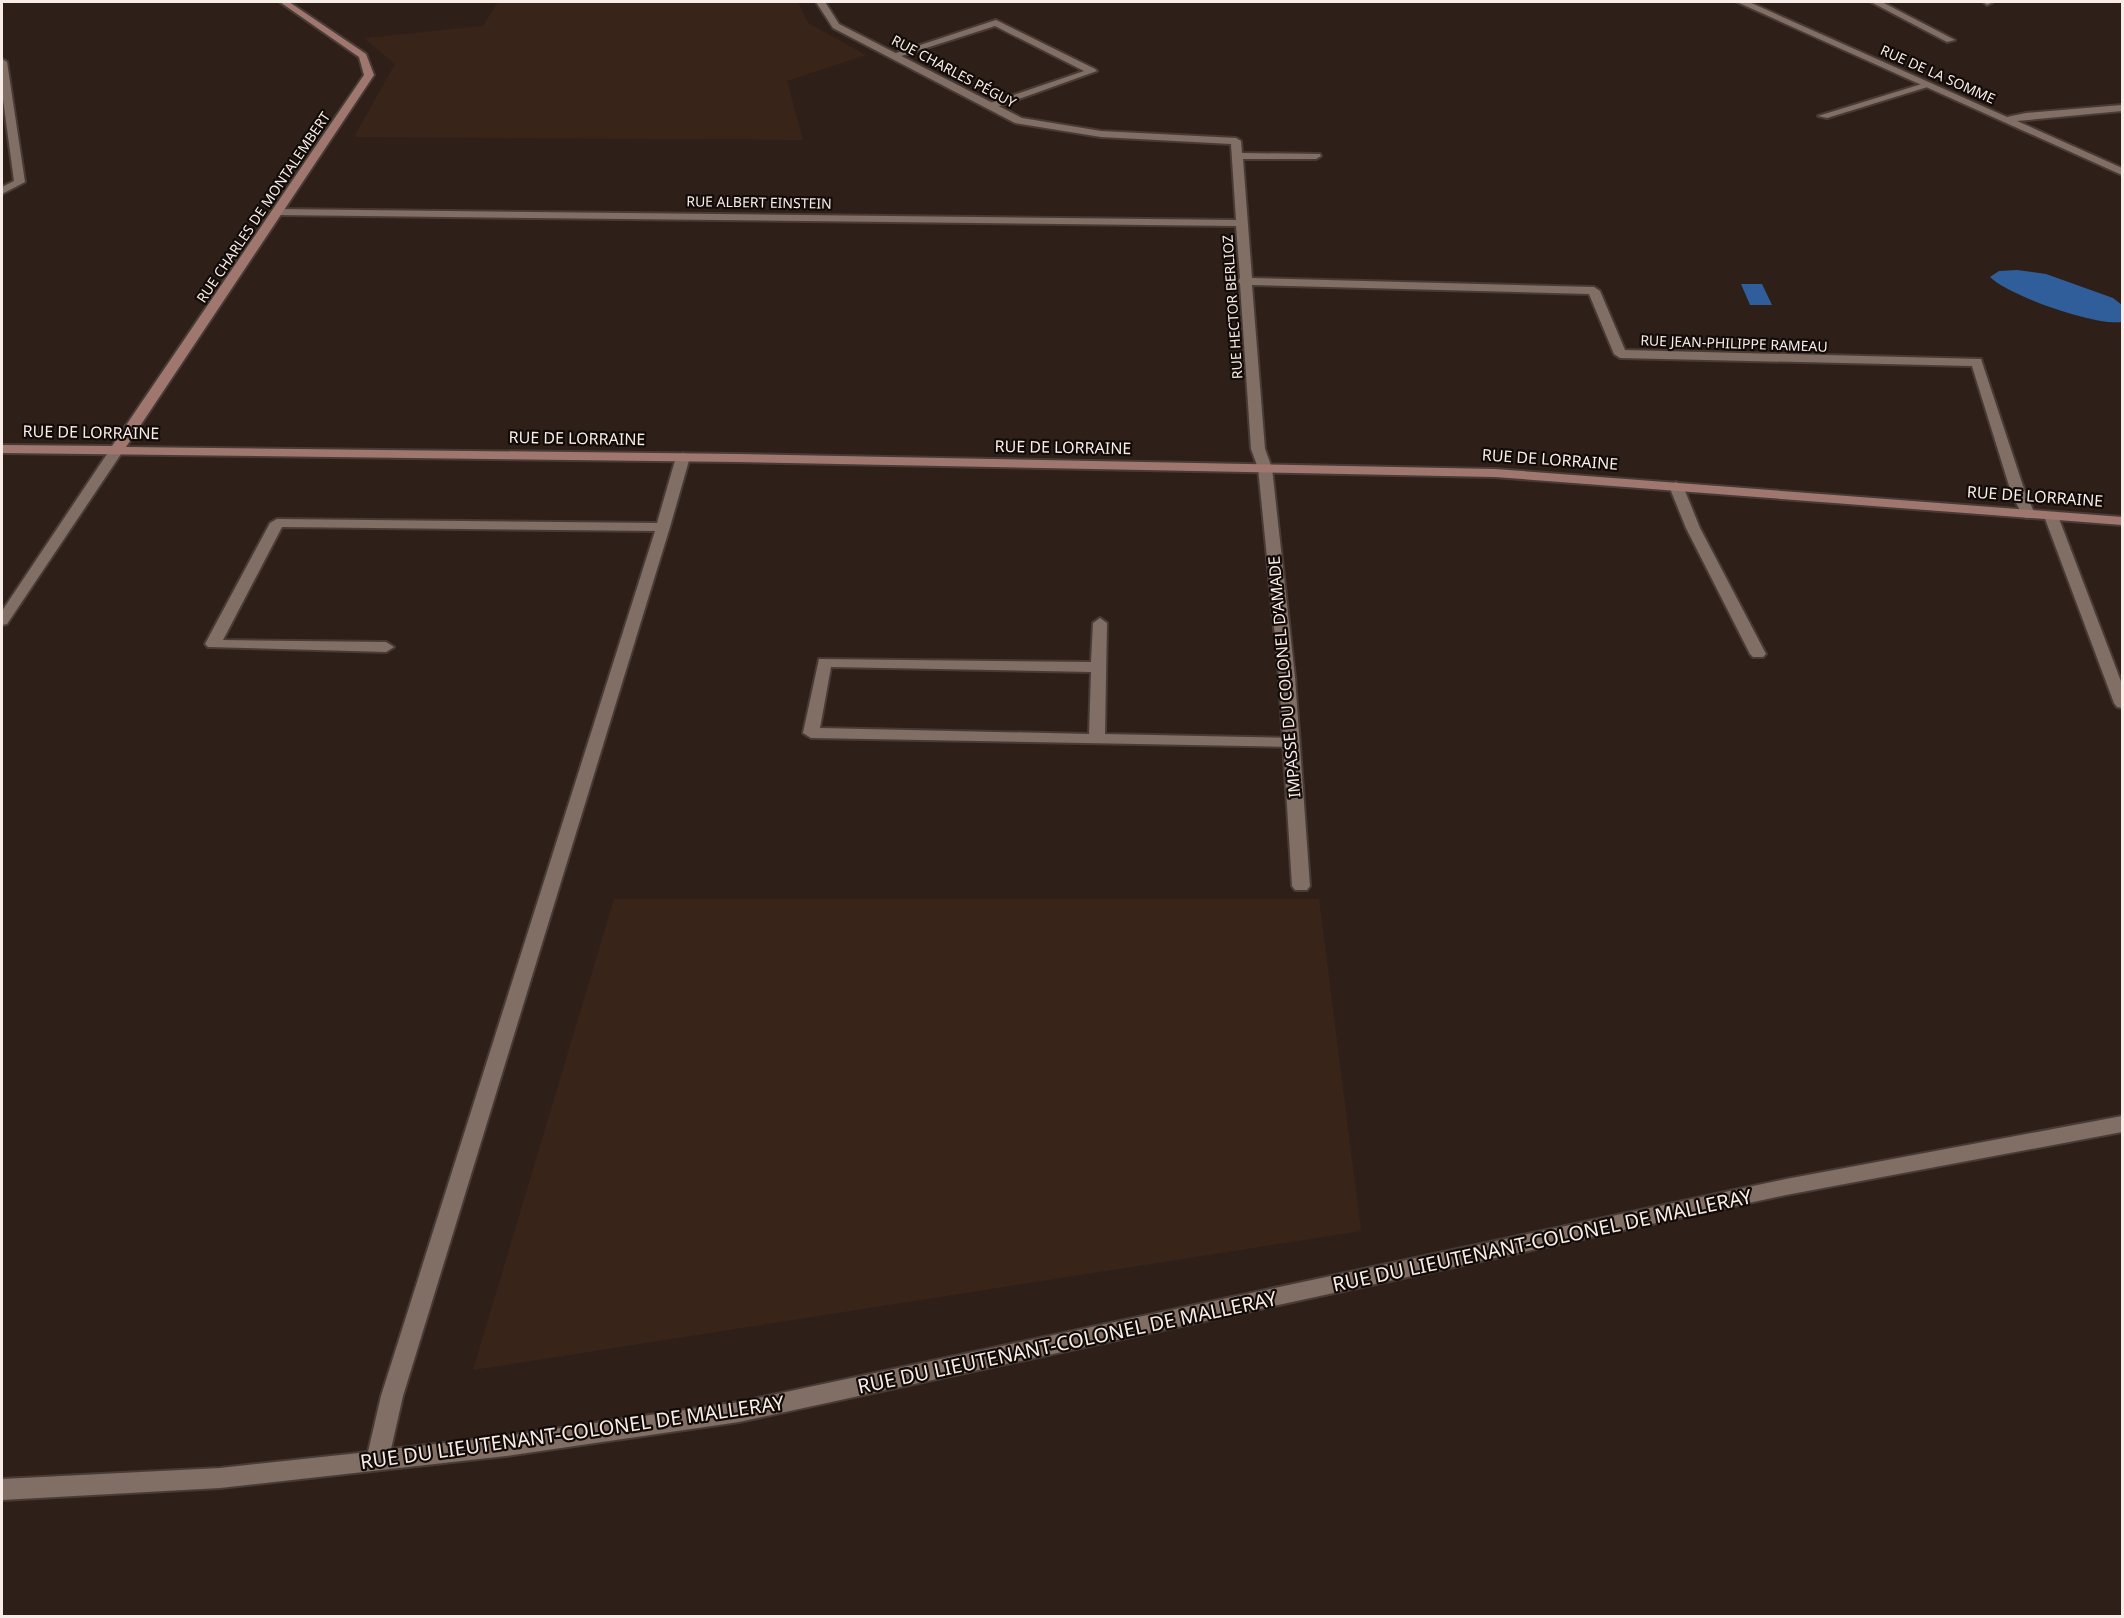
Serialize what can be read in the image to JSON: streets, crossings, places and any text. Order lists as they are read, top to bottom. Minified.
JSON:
{"streets":{"main road":["RUE CHARLES DE MONTALEMBERT","RUE DE LORRAINE"],"street":["RUE CHARLES PÉGUY","RUE DE LA SOMME","RUE ALBERT EINSTEIN","RUE HECTOR BERLIOZ","RUE JEAN-PHILIPPE RAMEAU","IMPASSE DU COLONEL D’AMADE","RUE DU LIEUTENANT-COLONEL DE MALLERAY"]},"crossings":[["RUE CHARLES PÉGUY","RUE HECTOR BERLIOZ"],["RUE ALBERT EINSTEIN","RUE CHARLES DE MONTALEMBERT"],["RUE ALBERT EINSTEIN","RUE HECTOR BERLIOZ"],["RUE CHARLES DE MONTALEMBERT","RUE DE LORRAINE"],["RUE HECTOR BERLIOZ","RUE JEAN-PHILIPPE RAMEAU"],["RUE HECTOR BERLIOZ","RUE DE LORRAINE"],["RUE HECTOR BERLIOZ","IMPASSE DU COLONEL D’AMADE"],["RUE JEAN-PHILIPPE RAMEAU","RUE DE LORRAINE"],["RUE DE LORRAINE","IMPASSE DU COLONEL D’AMADE"]]}
